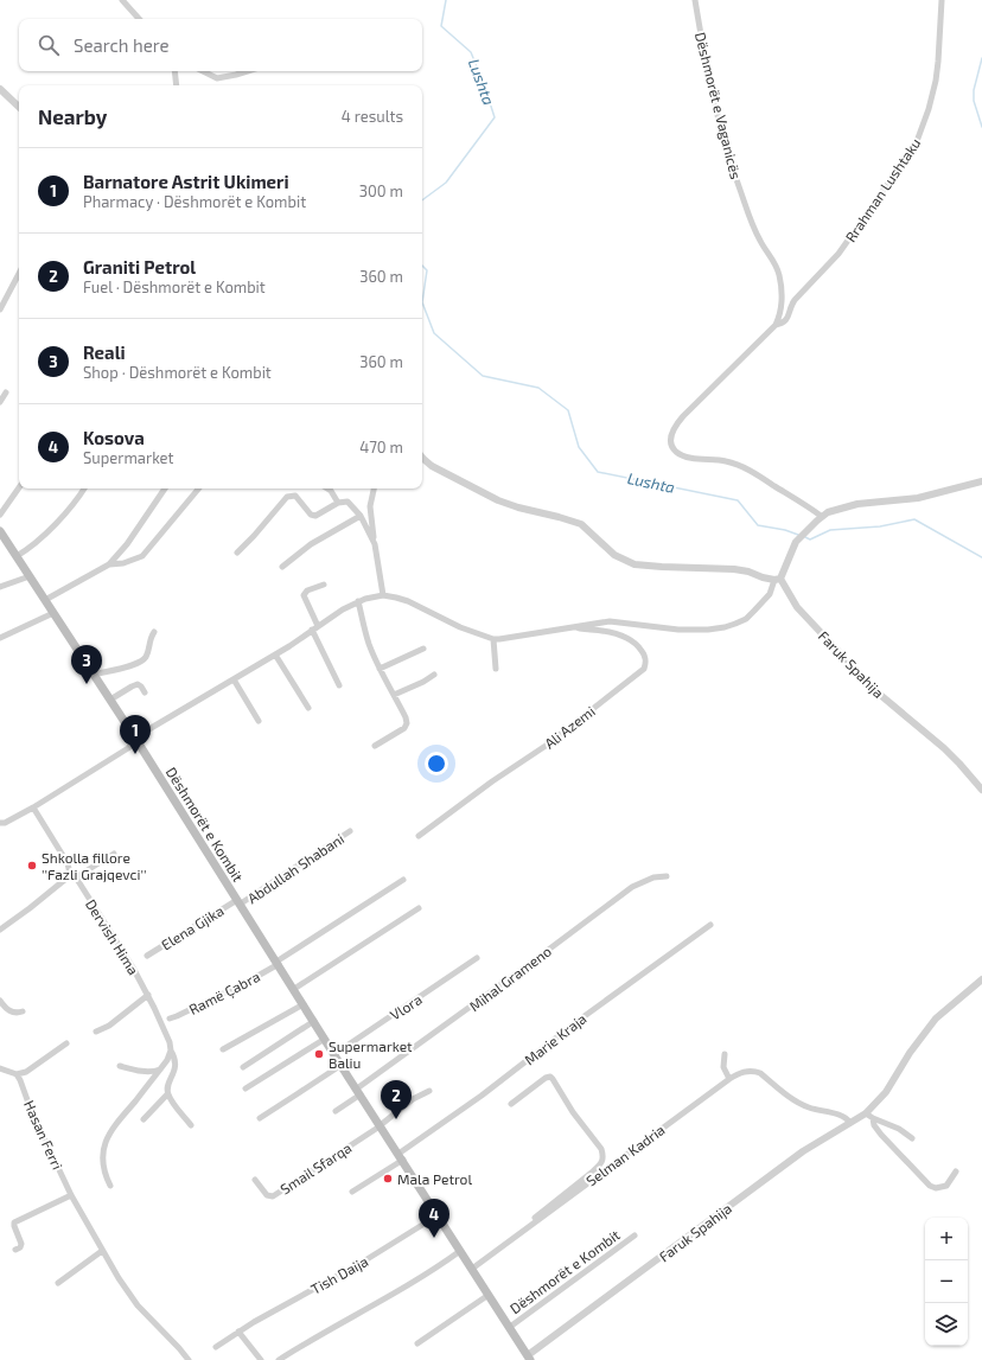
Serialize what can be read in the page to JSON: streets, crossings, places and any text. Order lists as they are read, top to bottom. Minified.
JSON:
{"streets":{"main road":["Dëshmorët e Kombit"],"street":["Dëshmorët e Vaganicës","Rrahman Lushtaku","Faruk Spahija","Ali Azemi","Abdullah Shabani","Elena Gjika","Dervish Hima","Mihal Grameno","Ramë Çabra","Vlora","Marie Kraja","Hasan Ferri","Selman Kadria","Smail Sfarqa","Tish Daija"]},"crossings":[["Dëshmorët e Vaganicës","Rrahman Lushtaku"],["Faruk Spahija","Dëshmorët e Kombit"],["Faruk Spahija","Selman Kadria"],["Dëshmorët e Kombit","Abdullah Shabani"],["Dëshmorët e Kombit","Elena Gjika"],["Dëshmorët e Kombit","Mihal Grameno"],["Dëshmorët e Kombit","Ramë Çabra"],["Dëshmorët e Kombit","Vlora"],["Dëshmorët e Kombit","Marie Kraja"],["Dëshmorët e Kombit","Selman Kadria"],["Dëshmorët e Kombit","Smail Sfarqa"],["Dëshmorët e Kombit","Tish Daija"],["Abdullah Shabani","Elena Gjika"]],"water":["Lushta"],"places":["Shkolla fillore ''Fazli Grajqevci''","Supermarket Baliu","Mala Petrol"],"page":{"search":"Search here","heading":["Nearby","4 results"],"list":[{"mark":"1","name":"Barnatore Astrit Ukimeri","note":"Pharmacy · Dëshmorët e Kombit","value":"300 m"},{"mark":"2","name":"Graniti Petrol","note":"Fuel · Dëshmorët e Kombit","value":"360 m"},{"mark":"3","name":"Reali","note":"Shop · Dëshmorët e Kombit","value":"360 m"},{"mark":"4","name":"Kosova","note":"Supermarket","value":"470 m"}],"pins":["3","1","2","4"],"map_buttons":["+","−"]}}
